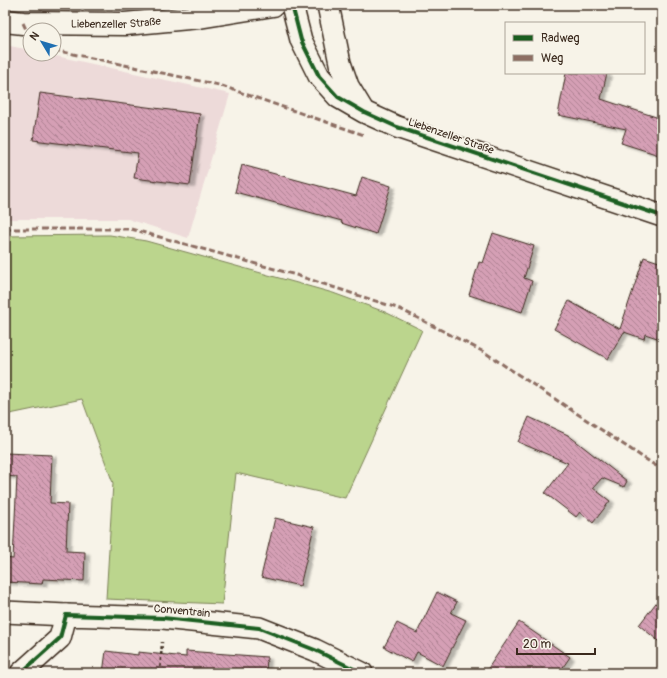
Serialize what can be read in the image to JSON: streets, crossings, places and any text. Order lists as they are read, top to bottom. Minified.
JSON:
{"streets":{"main road":["Liebenzeller Straße"],"street":["Conventrain"]},"legend":["Radweg","Weg"],"scale_bar":"20 m","north":"top left"}
